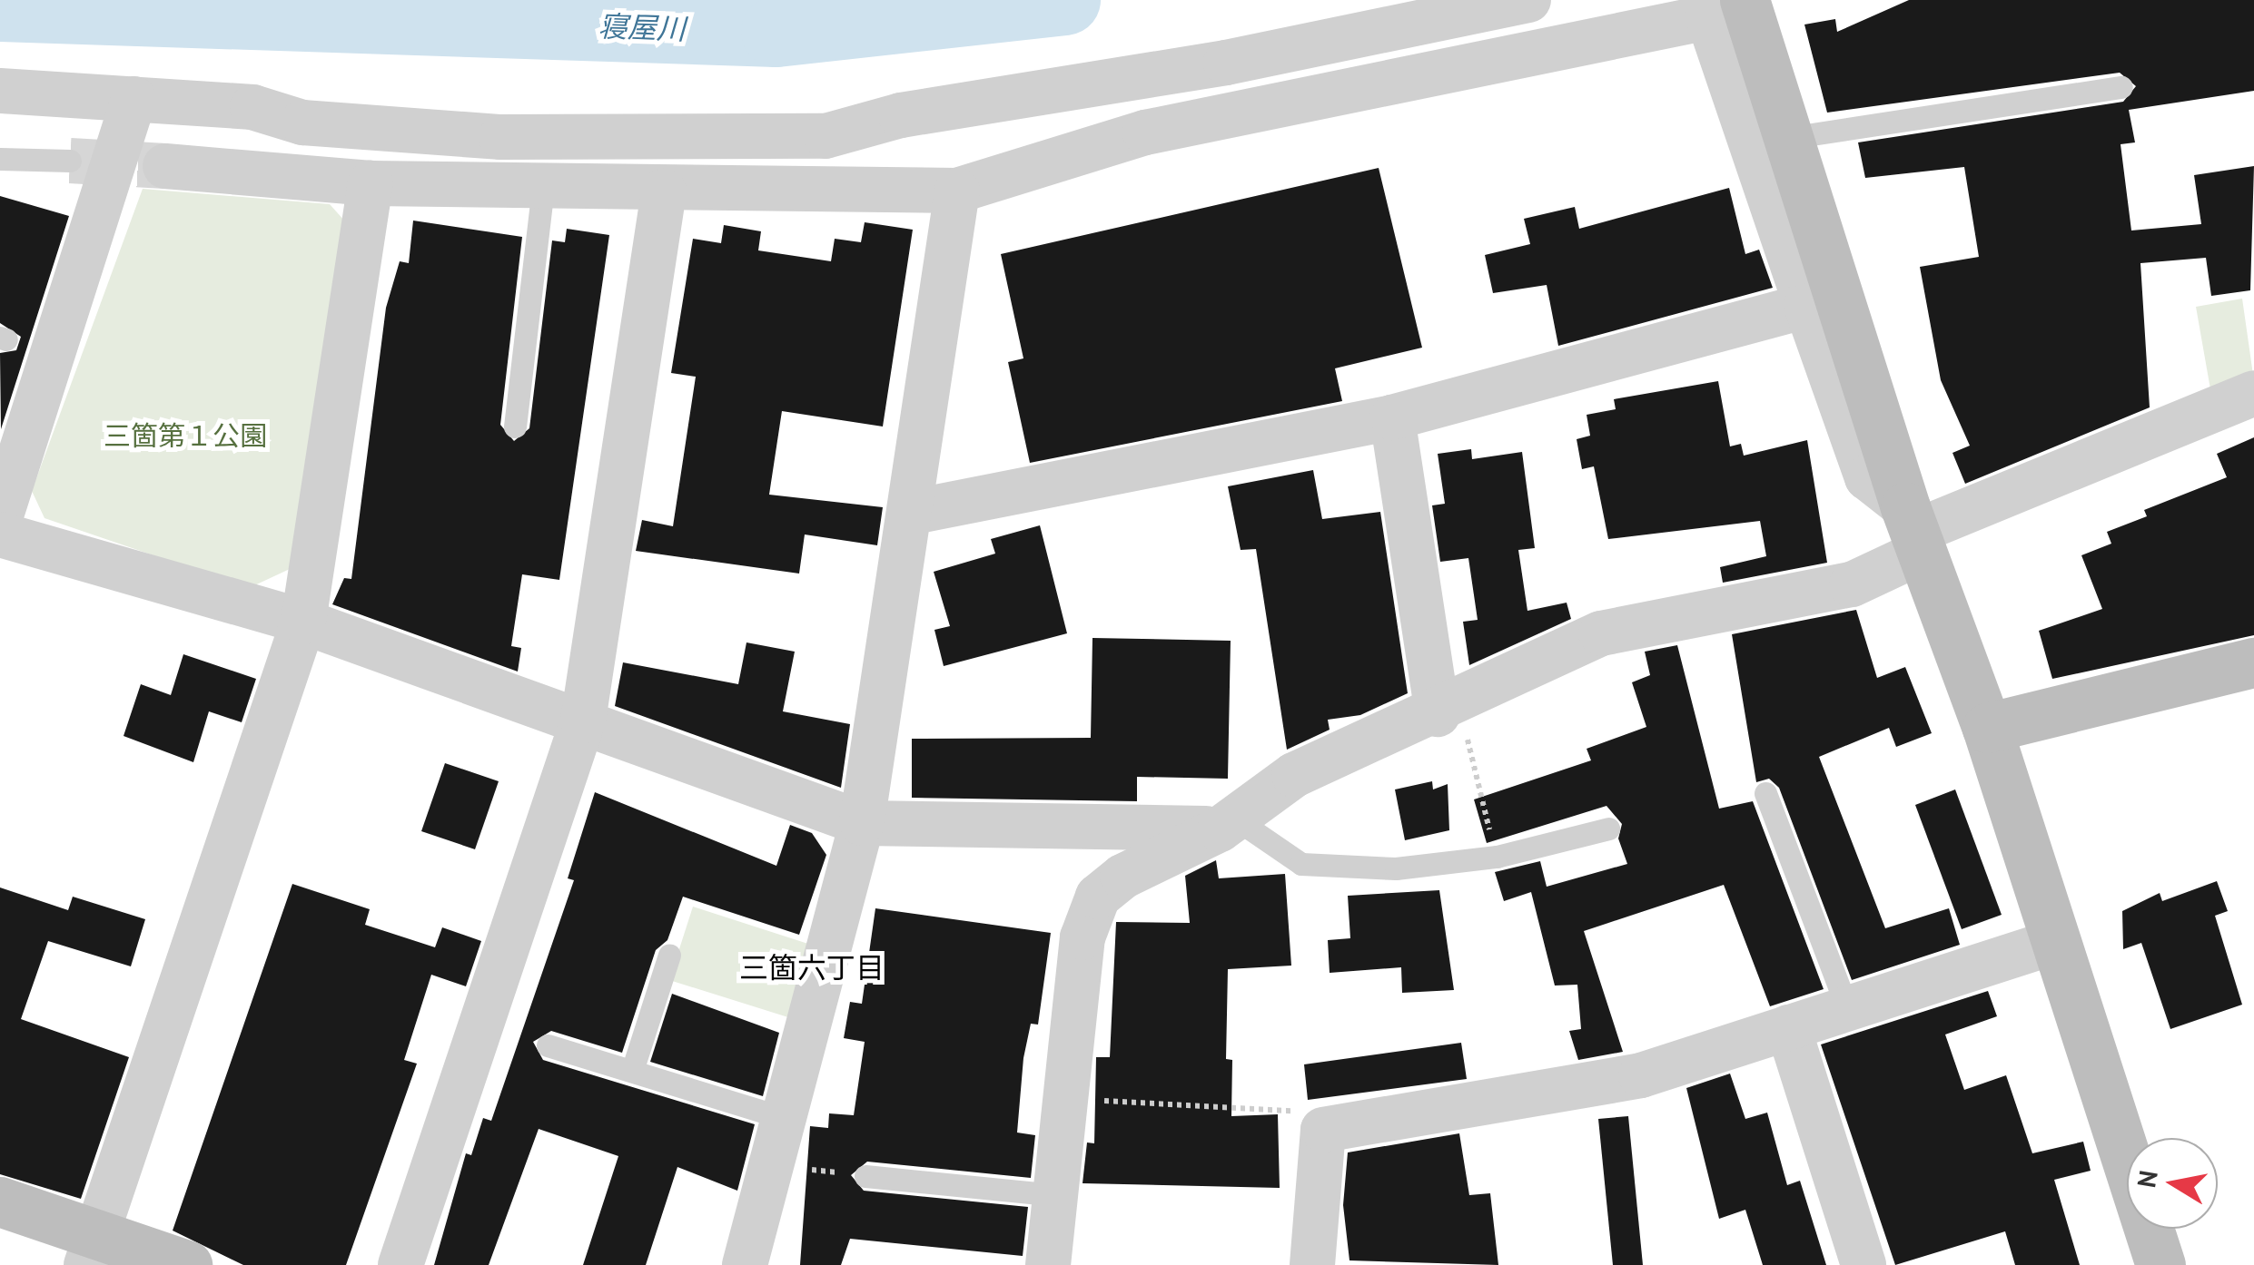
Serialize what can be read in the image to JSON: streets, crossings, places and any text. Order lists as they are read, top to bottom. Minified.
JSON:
{"districts":["三箇六丁目"],"water":["寝屋川"],"parks":["三箇第１公園"],"north":"left"}
